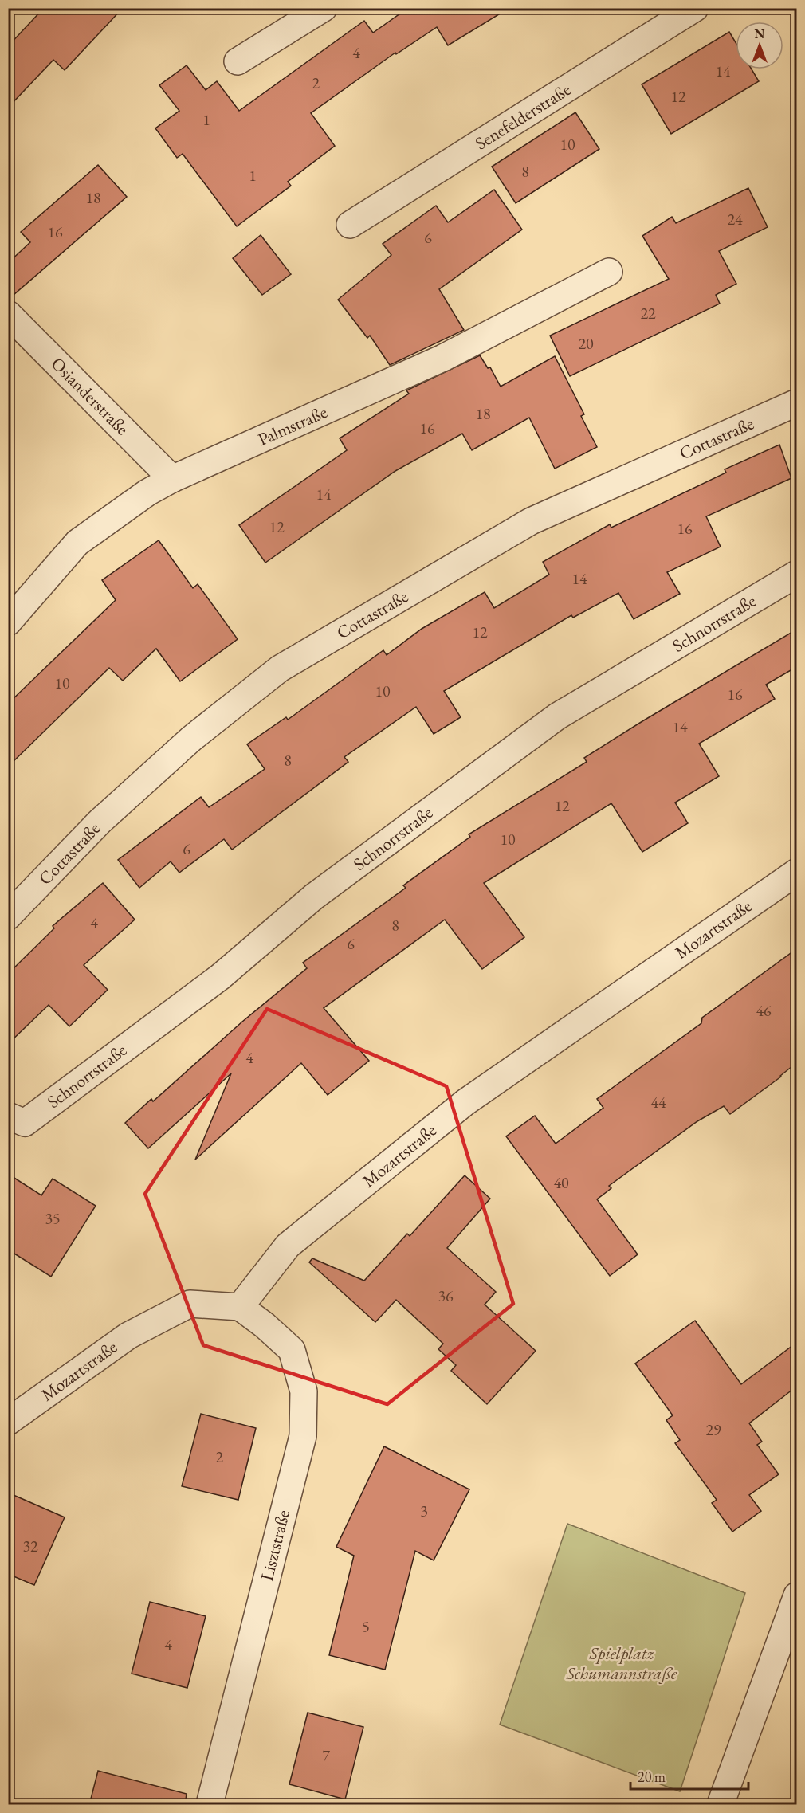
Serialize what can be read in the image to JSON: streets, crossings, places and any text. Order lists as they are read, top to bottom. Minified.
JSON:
{"streets":{"street":["Senefelderstraße","Osianderstraße","Palmstraße","Cottastraße","Schnorrstraße","Mozartstraße","Lisztstraße"]},"crossings":[["Osianderstraße","Palmstraße"],["Mozartstraße","Lisztstraße"]],"parks":["Spielplatz Schumannstraße"],"house_numbers":["4","14","2","12","1","10","8","1","18","24","16","6","22","20","18","16","14","12","16","14","12","10","10","16","14","8","12","10","6","4","8","6","46","4","44","40","35","36","29","2","3","32","5","4","7"],"scale_bar":"20 m","north":"top"}
